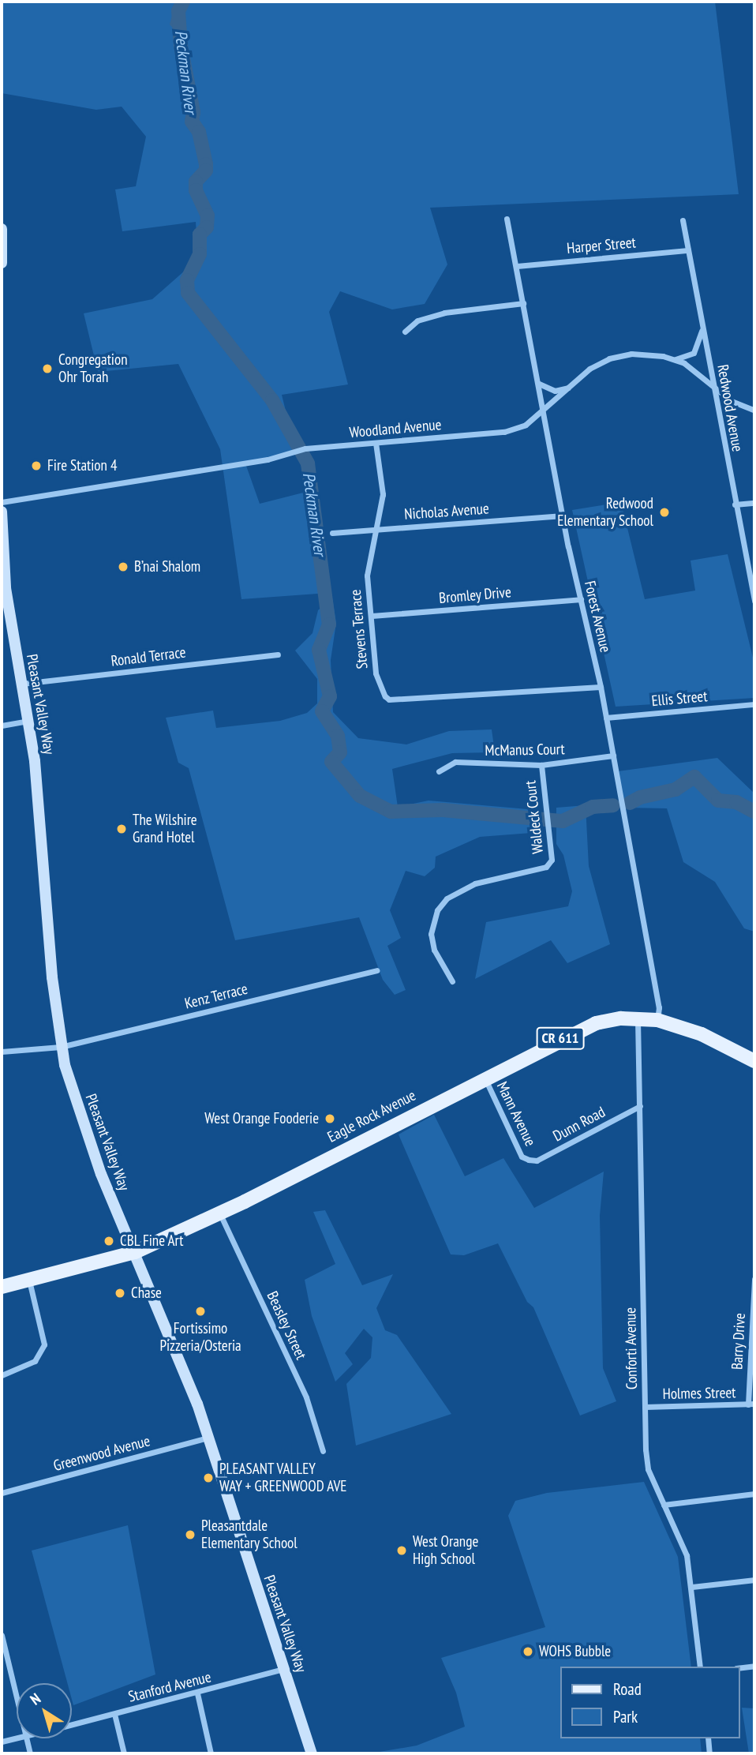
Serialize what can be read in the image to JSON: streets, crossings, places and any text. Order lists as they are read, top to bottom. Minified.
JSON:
{"streets":{"main road":["Pleasant Valley Way","CR 611","Eagle Rock Avenue"],"street":["Harper Street","Redwood Avenue","Woodland Avenue","Nicholas Avenue","Bromley Drive","Forest Avenue","Stevens Terrace","Ronald Terrace","Ellis Street","McManus Court","Waldeck Court","Kenz Terrace","Mann Avenue","Dunn Road","Beasley Street","Barry Drive","Conforti Avenue","Holmes Street","Greenwood Avenue","Stanford Avenue"]},"crossings":[["Harper Street","Redwood Avenue"],["Harper Street","Forest Avenue"],["Redwood Avenue","Woodland Avenue"],["Woodland Avenue","Forest Avenue"],["Woodland Avenue","Stevens Terrace"],["Nicholas Avenue","Forest Avenue"],["Nicholas Avenue","Stevens Terrace"],["Bromley Drive","Forest Avenue"],["Bromley Drive","Stevens Terrace"],["Forest Avenue","Stevens Terrace"],["Forest Avenue","Ellis Street"],["Forest Avenue","McManus Court"],["Forest Avenue","Eagle Rock Avenue"],["Ronald Terrace","Pleasant Valley Way"],["Pleasant Valley Way","Kenz Terrace"],["Pleasant Valley Way","Eagle Rock Avenue"],["Pleasant Valley Way","Greenwood Avenue"],["Pleasant Valley Way","Stanford Avenue"],["McManus Court","Waldeck Court"],["Mann Avenue","Eagle Rock Avenue"],["Mann Avenue","Dunn Road"],["Eagle Rock Avenue","Beasley Street"],["Eagle Rock Avenue","Conforti Avenue"],["Dunn Road","Conforti Avenue"],["Barry Drive","Holmes Street"],["Conforti Avenue","Holmes Street"]],"water":["Peckman River"],"places":["Congregation Ohr Torah","Fire Station 4","Redwood Elementary School","B’nai Shalom","The Wilshire Grand Hotel","West Orange Fooderie","CBL Fine Art","Chase","Fortissimo Pizzeria/Osteria","PLEASANT VALLEY WAY + GREENWOOD AVE","Pleasantdale Elementary School","West Orange High School","WOHS Bubble"],"legend":["Road","Park"],"north":"top left"}
